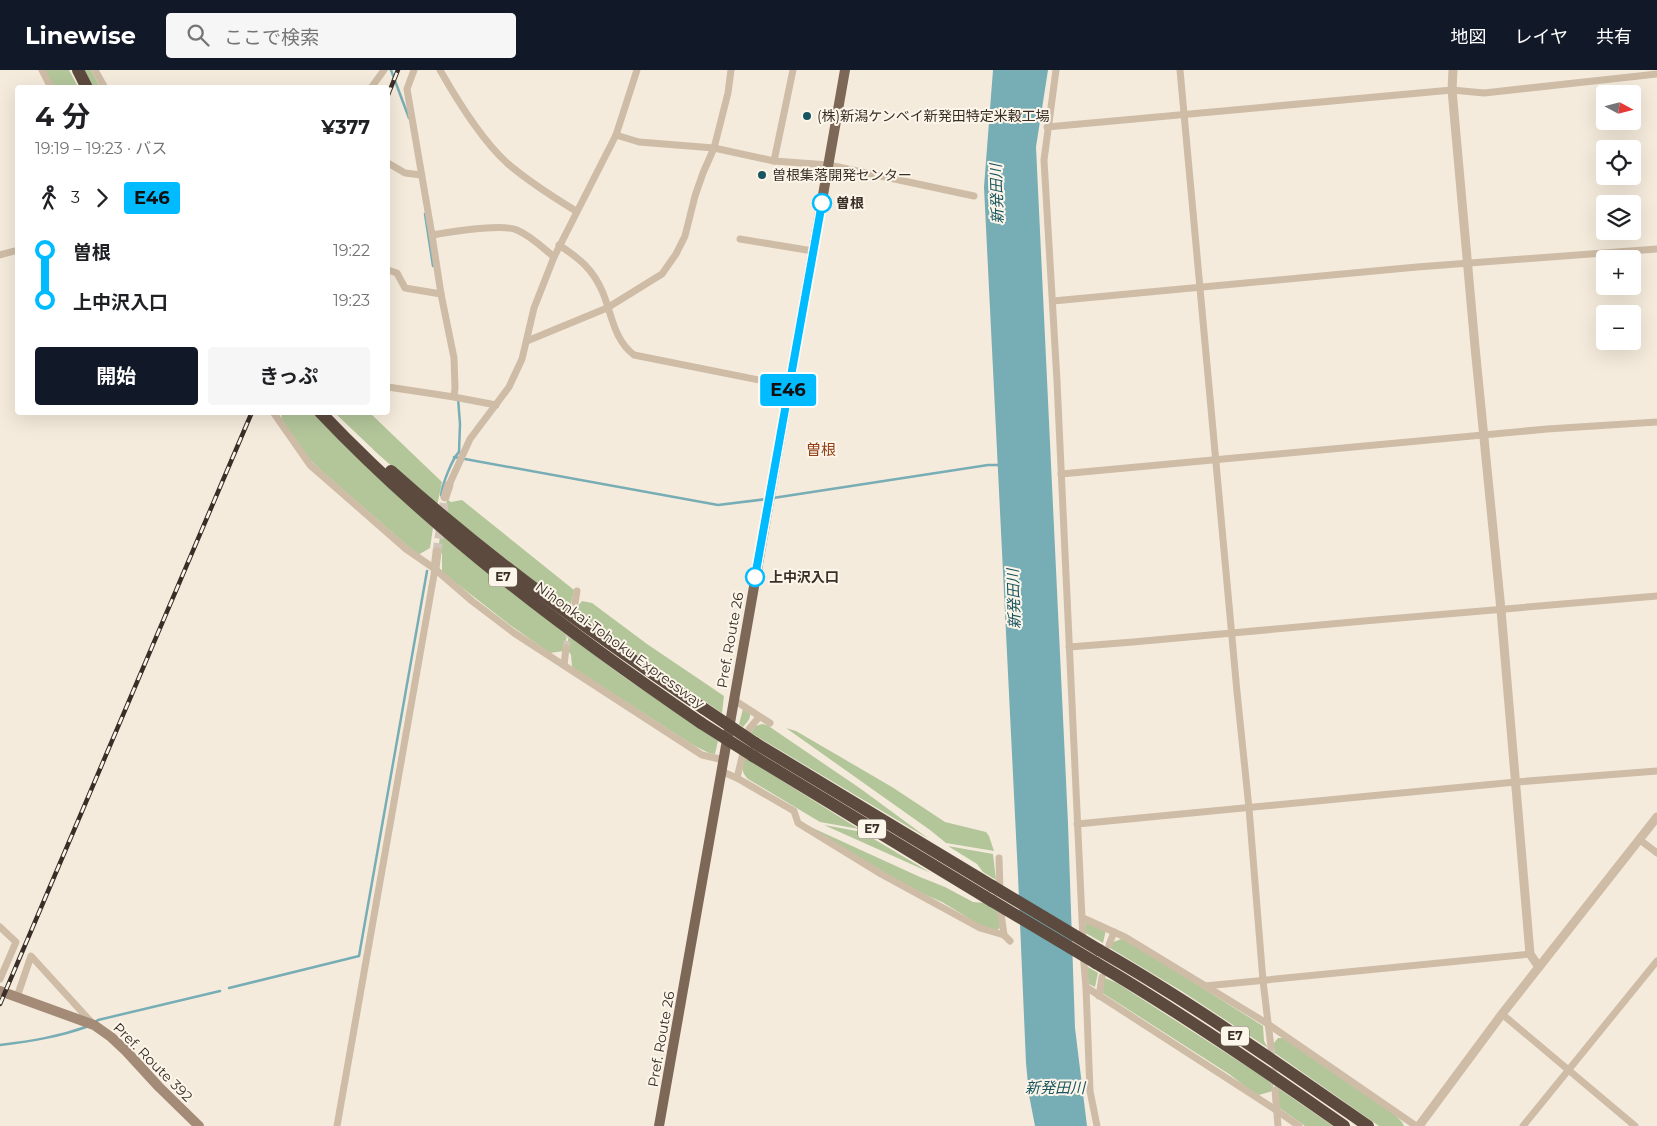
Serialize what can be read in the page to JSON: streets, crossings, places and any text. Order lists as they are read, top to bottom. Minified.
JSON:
{"streets":{"highway":["E7","Nihonkai-Tohoku Expressway"],"main road":["Pref. Route 26","Pref. Route 392"]},"crossings":[["E7","Nihonkai-Tohoku Expressway"]],"districts":["曽根"],"water":["新発田川"],"places":["(株)新潟ケンベイ新発田特定米穀工場","曽根集落開発センター","曽根","上中沢入口"],"lines":["bus line E46"],"north":"right","page":{"header":"Linewise","search":"ここで検索","nav":["地図","レイヤ","共有"],"on_map":"E46","map_buttons":["+","−"],"heading":["4 分","19:19 – 19:23 · バス","¥377"],"legs":["3","E46"],"list":[{"name":"曽根","value":"19:22"},{"name":"上中沢入口","value":"19:23"}],"buttons":["開始","きっぷ"]}}
